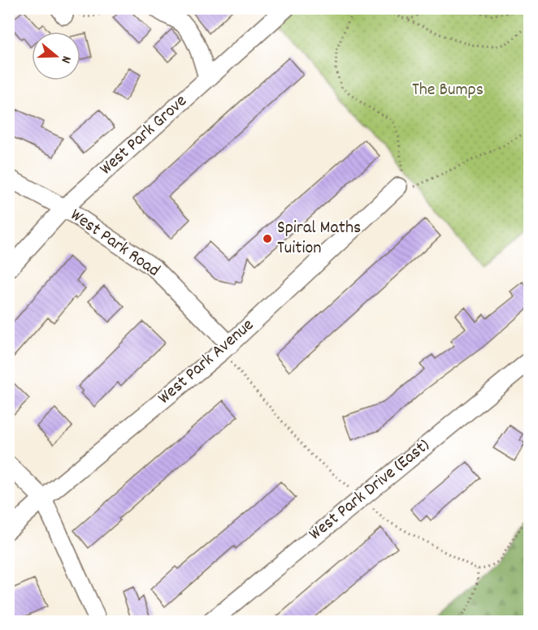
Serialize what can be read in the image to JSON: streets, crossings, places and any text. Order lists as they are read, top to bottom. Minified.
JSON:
{"streets":{"street":["West Park Grove","West Park Road","West Park Avenue","West Park Drive (East)"]},"crossings":[["West Park Grove","West Park Road"],["West Park Road","West Park Avenue"]],"parks":["The Bumps"],"places":["Spiral Maths Tuition"],"north":"right"}
